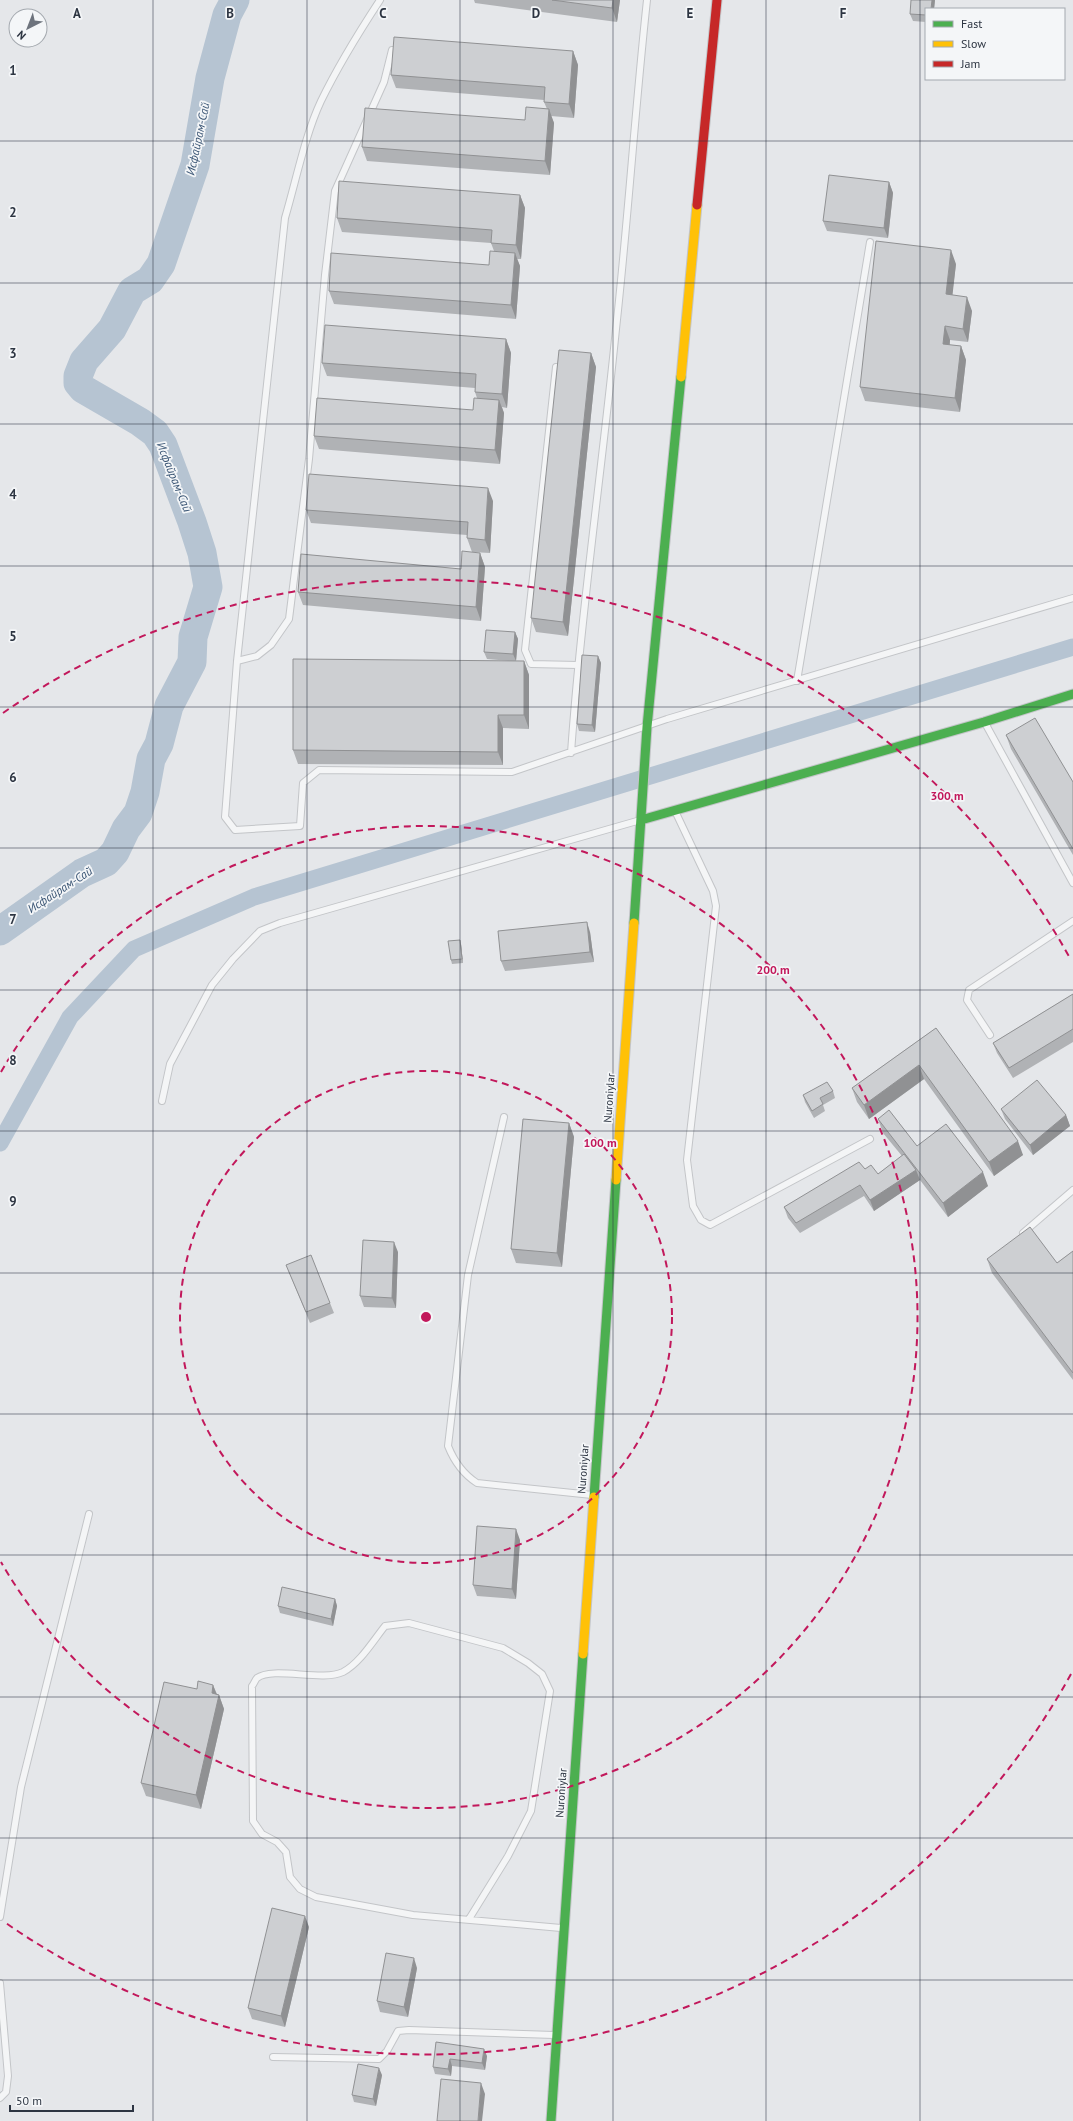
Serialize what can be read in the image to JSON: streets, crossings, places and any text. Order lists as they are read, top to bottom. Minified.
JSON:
{"streets":{"main road":["Nuroniylar"]},"water":["Исфайрам-Сай"],"legend":["Fast","Slow","Jam"],"scale_bar":"50 m","north":"bottom left","grid":{"columns":["A","B","C","D","E","F"],"rows":["1","2","3","4","5","6","7","8","9"]},"rings":["300 m","200 m","100 m"]}
